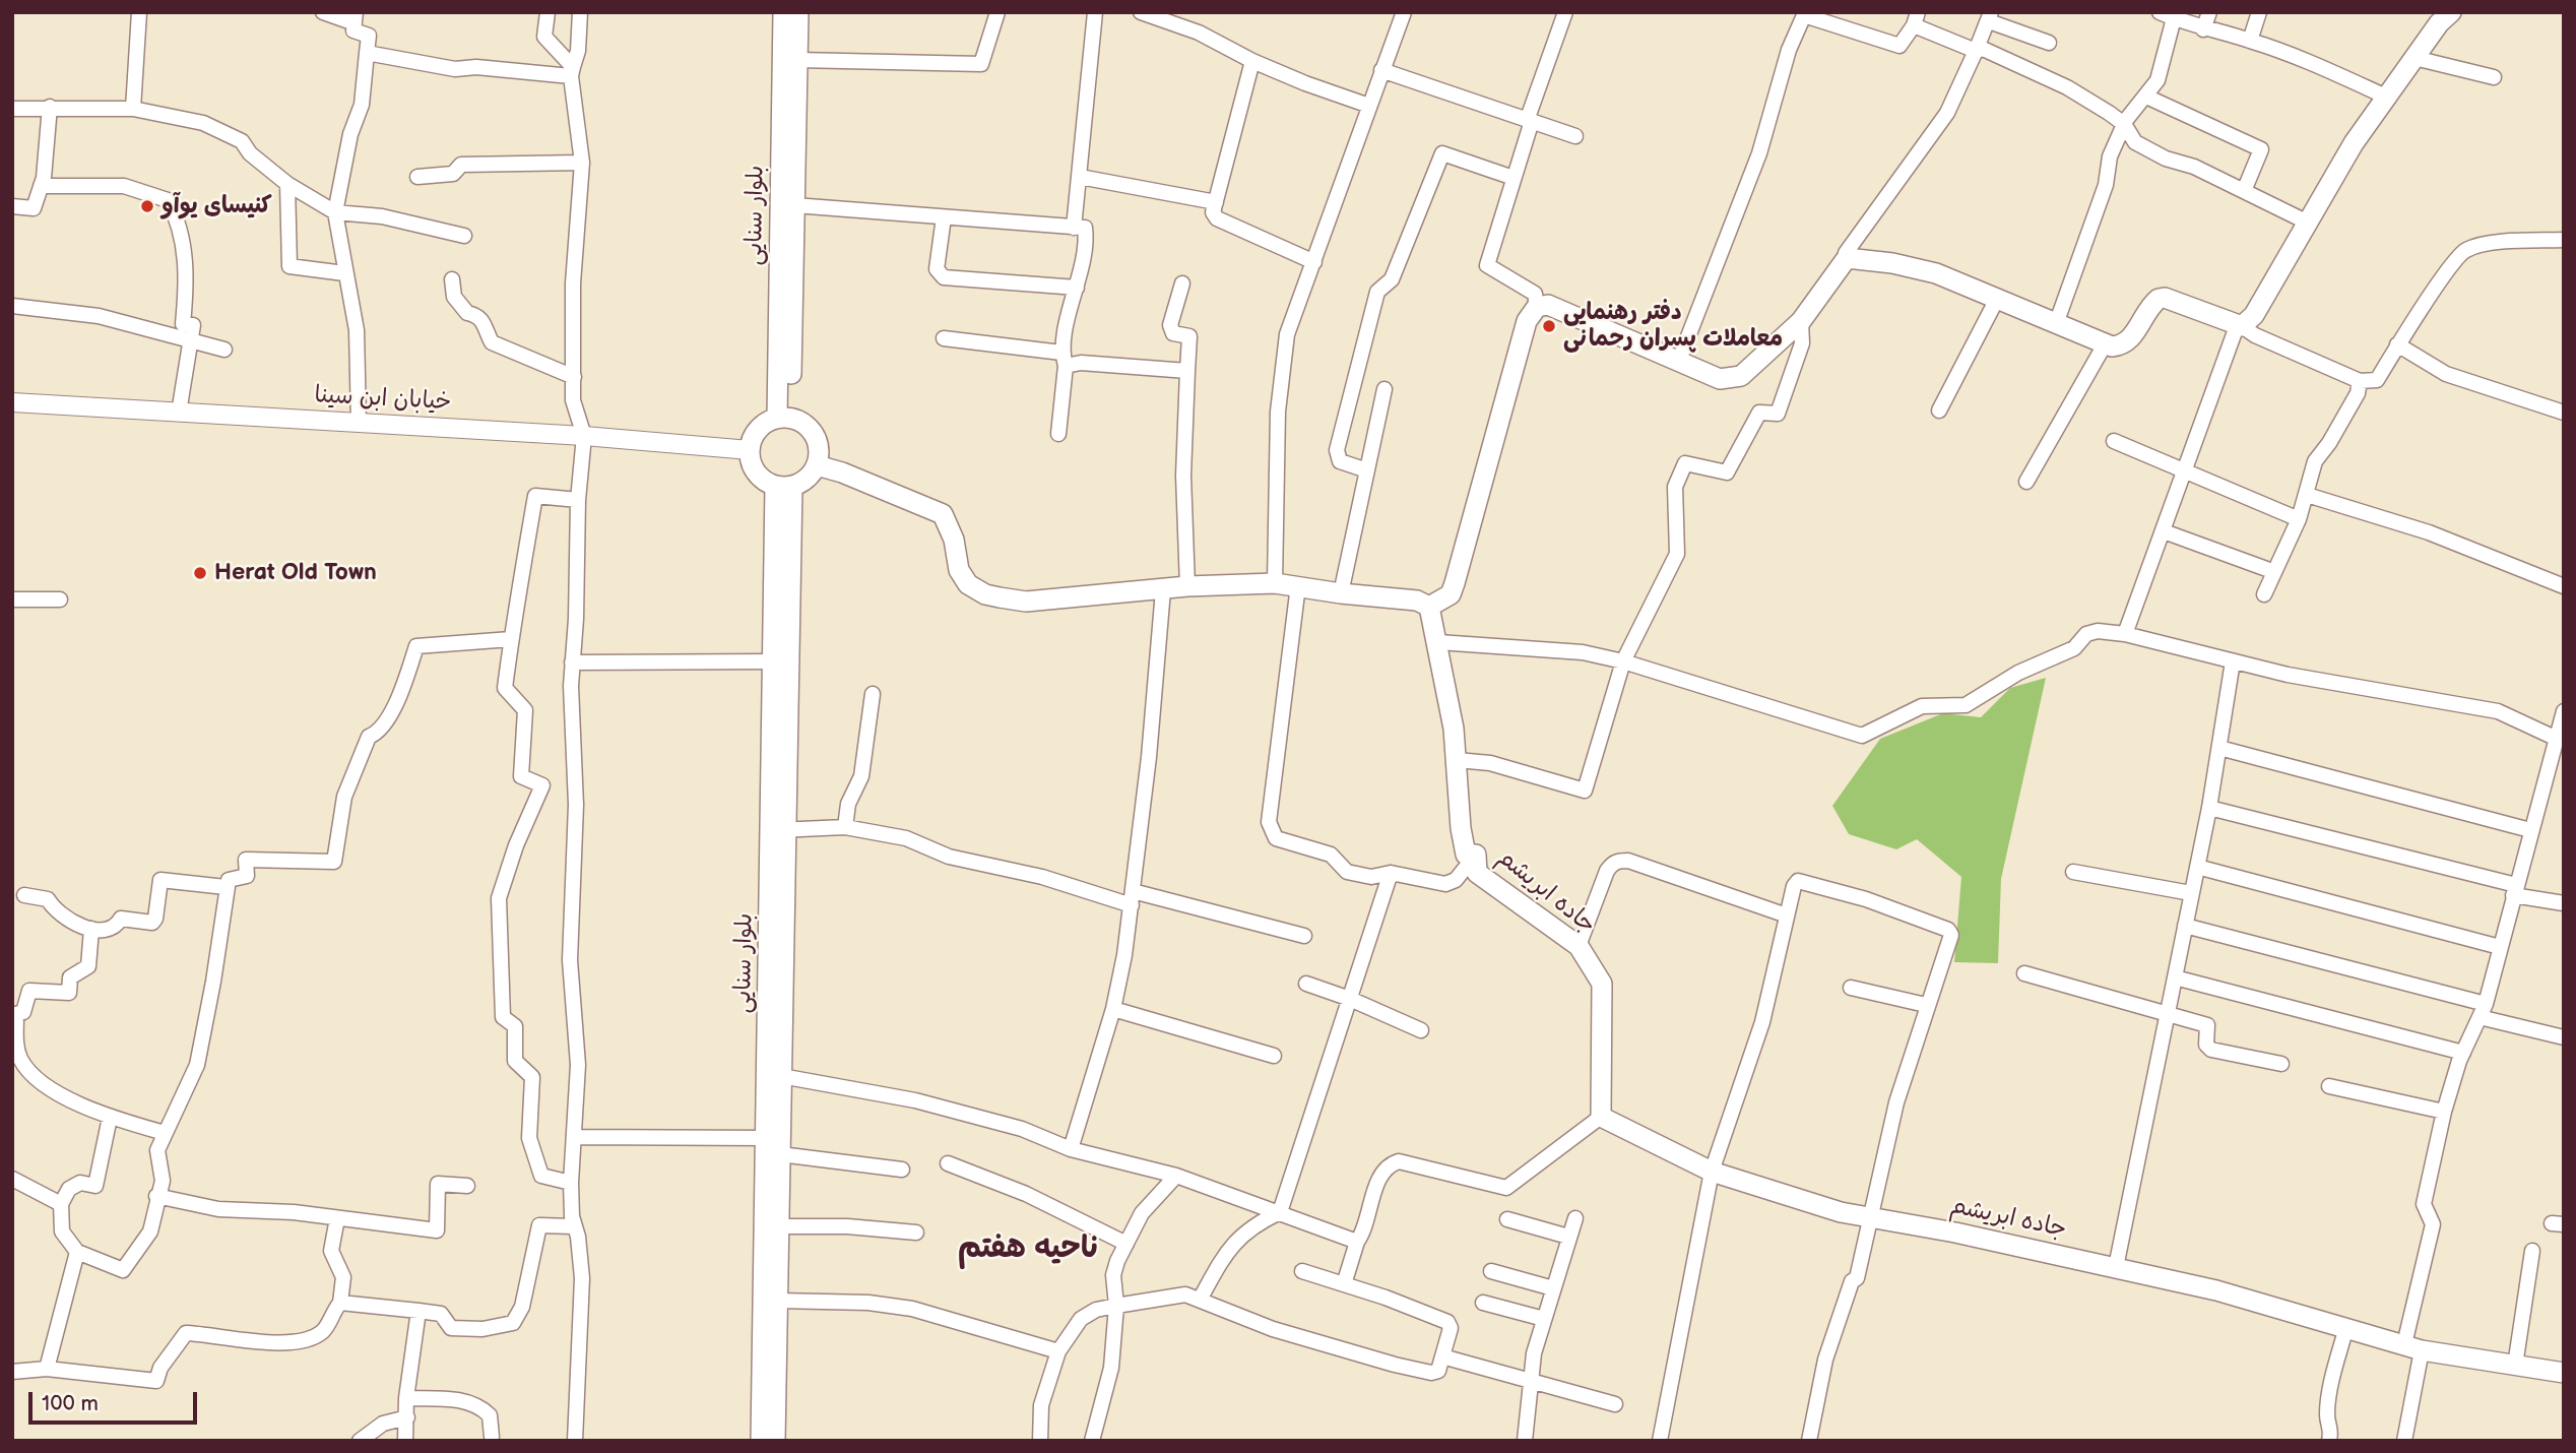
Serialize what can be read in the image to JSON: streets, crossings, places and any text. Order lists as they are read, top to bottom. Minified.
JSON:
{"streets":{"main road":["بلوار سنایی","جاده ابریشم"],"street":["خیابان ابن سینا"]},"crossings":[["بلوار سنایی","خیابان ابن سینا"]],"districts":["ناحیه هفتم"],"places":["کنیسای یوآو","دفتر رهنمایی معاملات پسران رحمانی","Herat Old Town"],"scale_bar":"100 m"}
